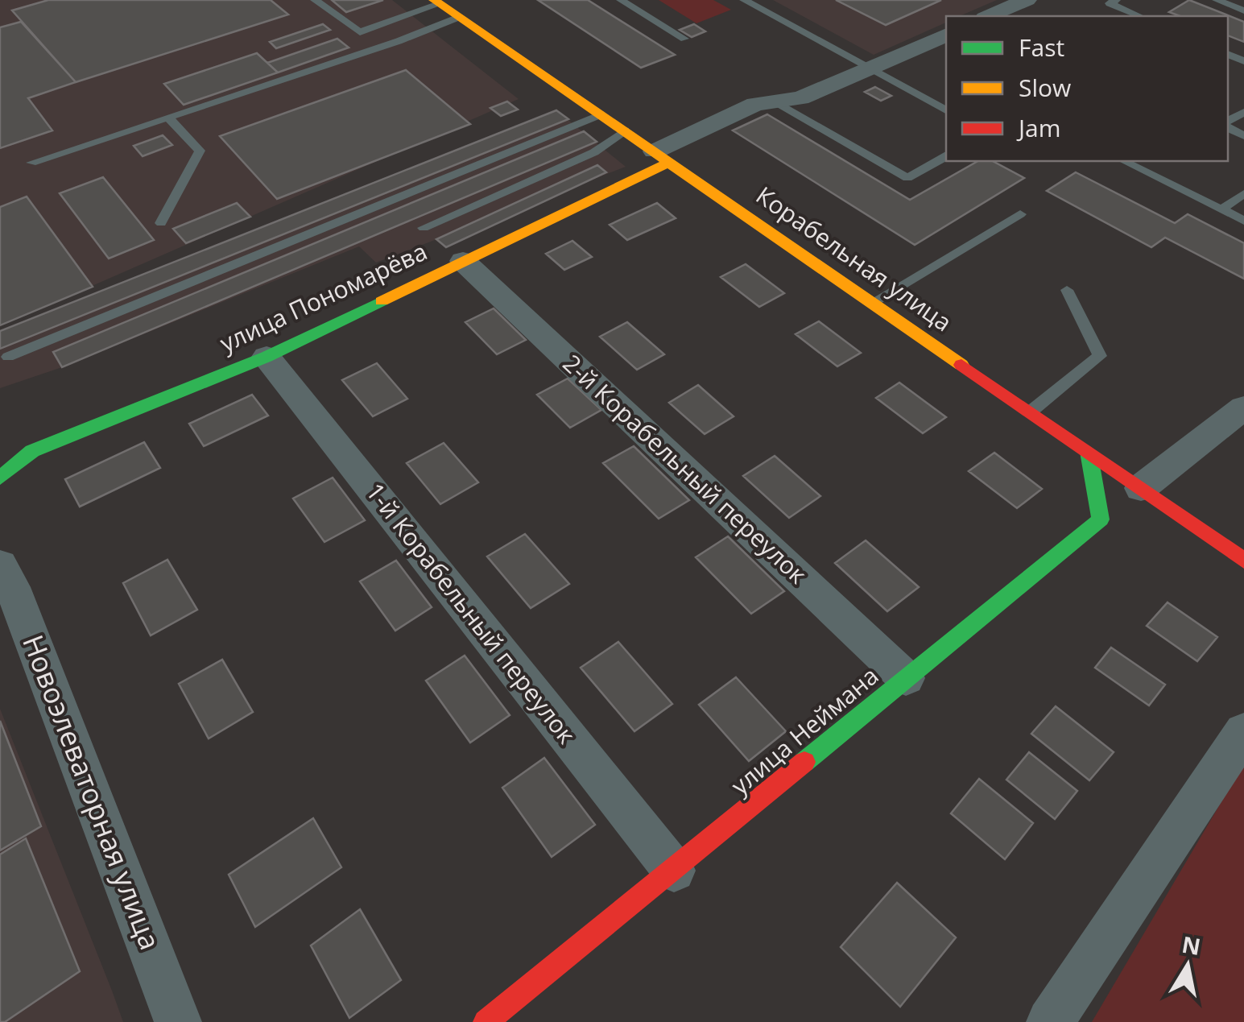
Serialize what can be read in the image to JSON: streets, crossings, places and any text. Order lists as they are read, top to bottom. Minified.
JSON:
{"streets":{"street":["Корабельная улица","улица Пономарёва","2-й Корабельный переулок","1-й Корабельный переулок","улица Неймана","Новоэлеваторная улица"]},"crossings":[["Корабельная улица","улица Пономарёва"],["Корабельная улица","улица Неймана"],["улица Пономарёва","2-й Корабельный переулок"],["улица Пономарёва","1-й Корабельный переулок"],["2-й Корабельный переулок","улица Неймана"],["1-й Корабельный переулок","улица Неймана"]],"legend":["Fast","Slow","Jam"],"north":"top"}
